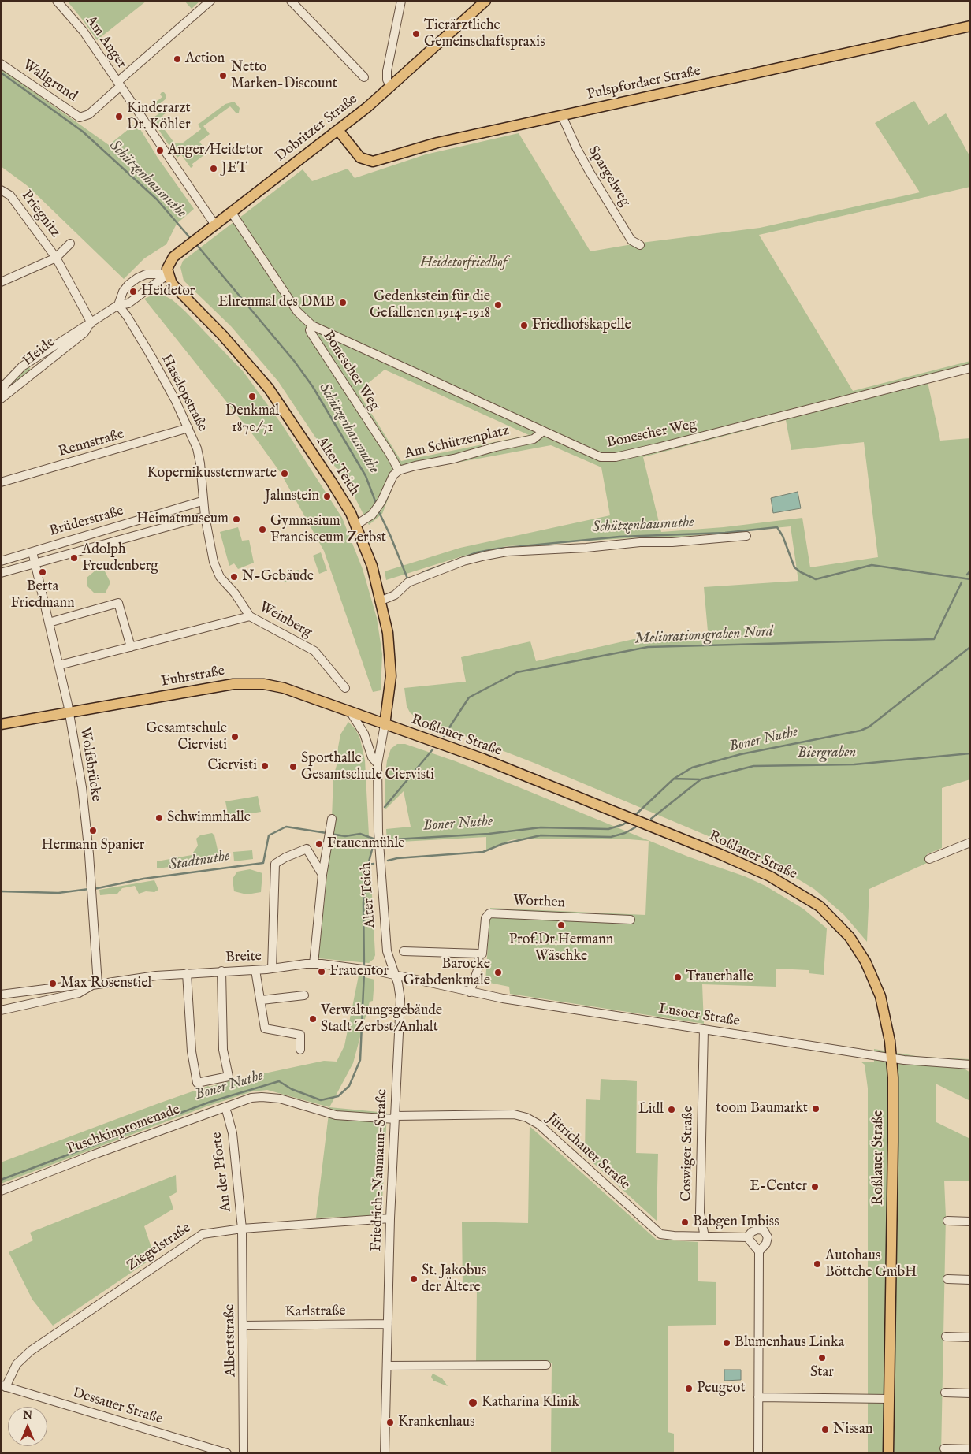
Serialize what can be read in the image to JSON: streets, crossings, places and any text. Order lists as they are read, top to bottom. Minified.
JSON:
{"streets":{"main road":["Pulspfordaer Straße","Dobritzer Straße","Alter Teich","Fuhrstraße","Roßlauer Straße"],"street":["Am Anger","Wallgrund","Spargelweg","Priegnitz","Heide","Bonescher Weg","Haselopstraße","Am Schützenplatz","Rennstraße","Brüderstraße","Weinberg","Wolfsbrücke","Worthen","Breite","Lusoer Straße","Puschkinpromenade","Jütrichauer Straße","Coswiger Straße","Friedrich-Naumann-Straße","An der Pforte","Ziegelstraße","Karlstraße","Albertstraße","Dessauer Straße"]},"crossings":[["Am Anger","Wallgrund"],["Am Anger","Dobritzer Straße"],["Pulspfordaer Straße","Dobritzer Straße"],["Pulspfordaer Straße","Spargelweg"],["Dobritzer Straße","Heide"],["Dobritzer Straße","Bonescher Weg"],["Dobritzer Straße","Alter Teich"],["Priegnitz","Heide"],["Heide","Haselopstraße"],["Heide","Alter Teich"],["Bonescher Weg","Am Schützenplatz"],["Haselopstraße","Rennstraße"],["Haselopstraße","Brüderstraße"],["Haselopstraße","Weinberg"],["Am Schützenplatz","Alter Teich"],["Alter Teich","Fuhrstraße"],["Alter Teich","Roßlauer Straße"],["Alter Teich","Breite"],["Alter Teich","Friedrich-Naumann-Straße"],["Brüderstraße","Weinberg"],["Brüderstraße","Wolfsbrücke"],["Fuhrstraße","Roßlauer Straße"],["Fuhrstraße","Wolfsbrücke"],["Roßlauer Straße","Lusoer Straße"],["Wolfsbrücke","Breite"],["Breite","Lusoer Straße"],["Breite","Friedrich-Naumann-Straße"],["Lusoer Straße","Coswiger Straße"],["Puschkinpromenade","Jütrichauer Straße"],["Puschkinpromenade","Friedrich-Naumann-Straße"],["Jütrichauer Straße","Coswiger Straße"],["Jütrichauer Straße","Friedrich-Naumann-Straße"],["Friedrich-Naumann-Straße","Ziegelstraße"],["Friedrich-Naumann-Straße","Karlstraße"],["An der Pforte","Ziegelstraße"],["An der Pforte","Albertstraße"],["Ziegelstraße","Albertstraße"],["Ziegelstraße","Dessauer Straße"],["Karlstraße","Albertstraße"]],"water":["Schützenhausnuthe","Meliorationsgraben Nord","Boner Nuthe","Biergraben","Stadtnuthe"],"parks":["Heidetorfriedhof"],"places":["Tierärztliche Gemeinschaftspraxis","Action","Netto Marken-Discount","Kinderarzt Dr. Köhler","Anger/Heidetor","JET","Heidetor","Ehrenmal des DMB","Gedenkstein für die Gefallenen 1914-1918","Friedhofskapelle","Denkmal 1870/71","Kopernikussternwarte","Jahnstein","Heimatmuseum","Gymnasium Francisceum Zerbst","Adolph Freudenberg","Berta Friedmann","N-Gebäude","Gesamtschule Ciervisti","Ciervisti","Sporthalle Gesamtschule Ciervisti","Schwimmhalle","Hermann Spanier","Frauenmühle","Prof.Dr.Hermann Wäschke","Frauentor","Barocke Grabdenkmale","Trauerhalle","Max Rosenstiel","Verwaltungsgebäude Stadt Zerbst/Anhalt","toom Baumarkt","Lidl","E-Center","Babgen Imbiss","Autohaus Böttche GmbH","St. Jakobus der Ältere","Blumenhaus Linka","Star","Peugeot","Katharina Klinik","Krankenhaus","Nissan"],"north":"top"}
